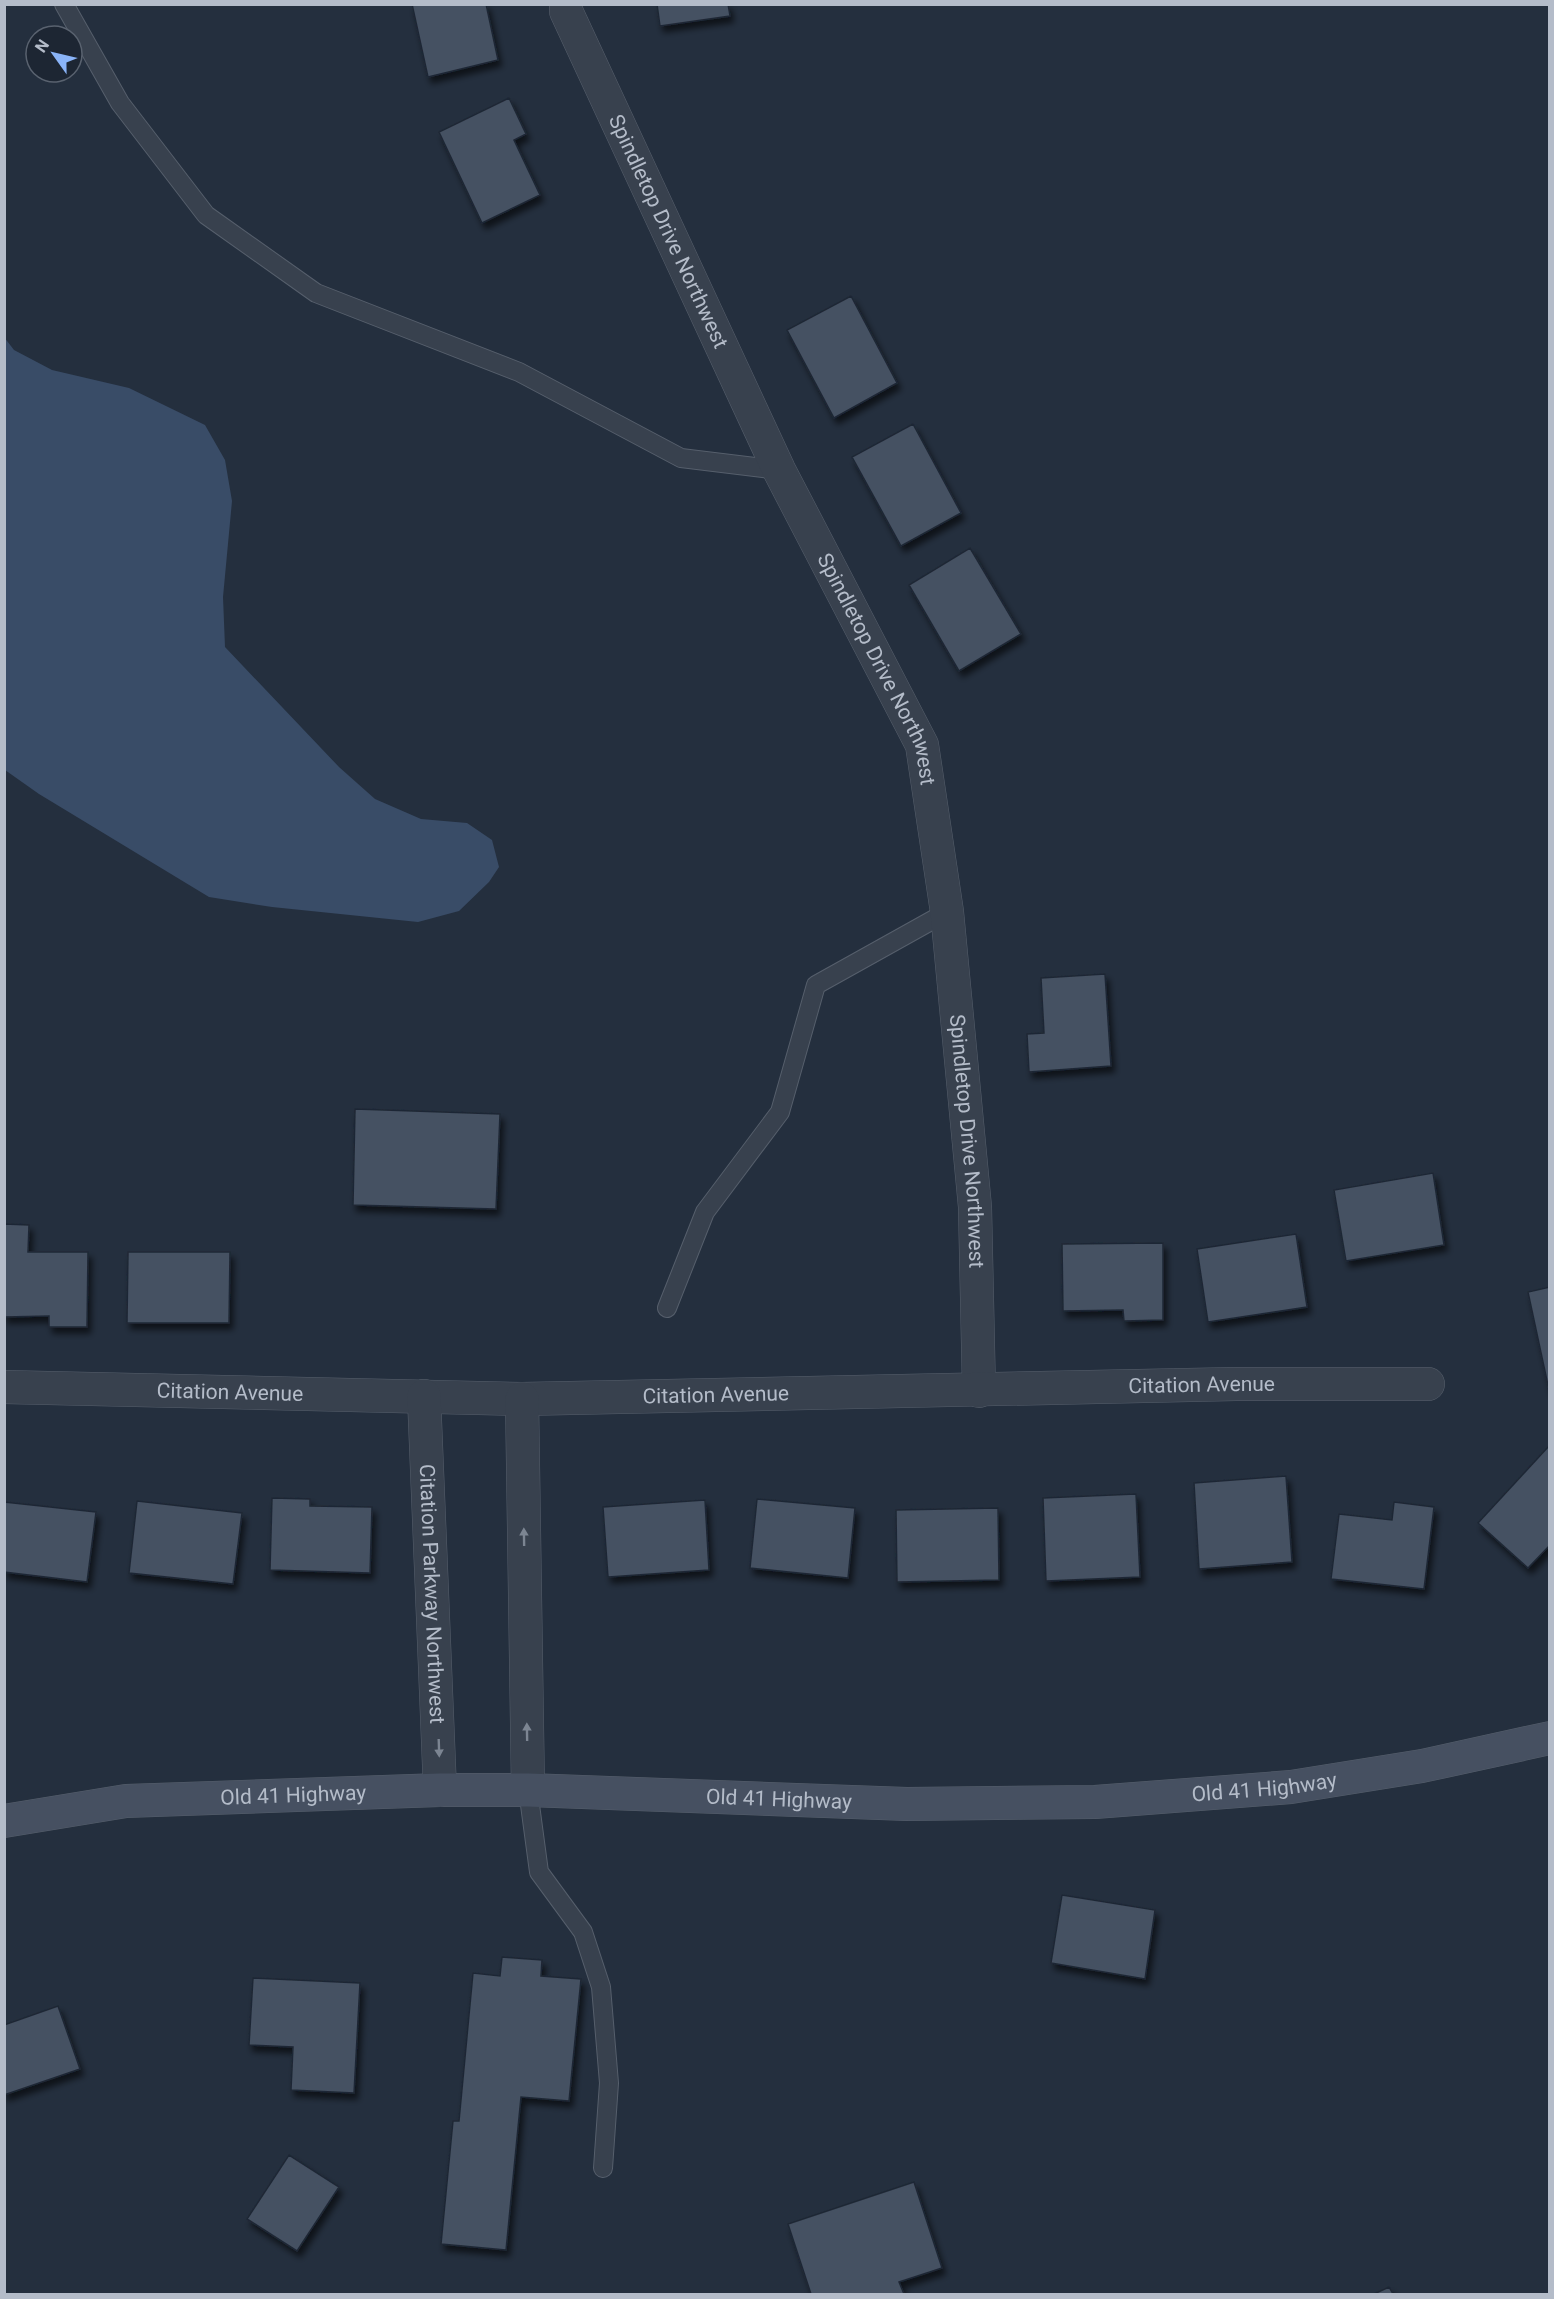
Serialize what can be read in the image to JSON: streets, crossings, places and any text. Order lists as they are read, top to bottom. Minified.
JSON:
{"streets":{"main road":["Old 41 Highway"],"street":["Spindletop Drive Northwest","Citation Avenue","Citation Parkway Northwest"]},"crossings":[["Spindletop Drive Northwest","Citation Avenue"],["Citation Avenue","Citation Parkway Northwest"],["Citation Parkway Northwest","Old 41 Highway"]],"north":"top left"}
